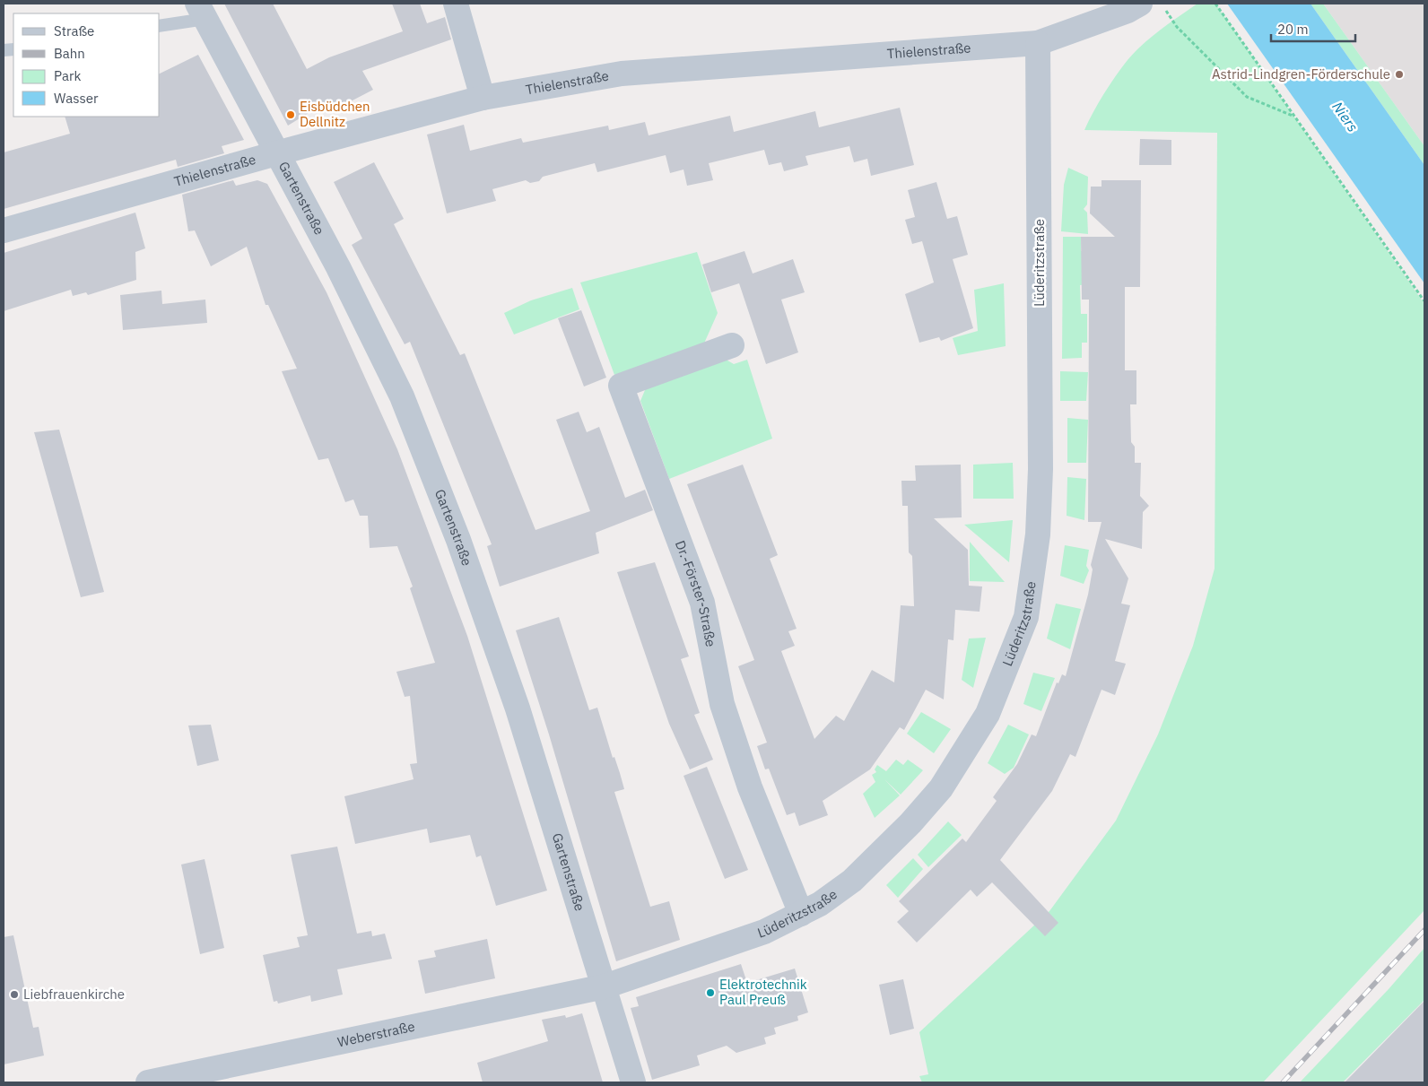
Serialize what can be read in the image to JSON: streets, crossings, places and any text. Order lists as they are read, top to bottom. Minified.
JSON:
{"streets":{"street":["Thielenstraße","Gartenstraße","Lüderitzstraße","Dr.-Förster-Straße","Weberstraße"]},"crossings":[["Thielenstraße","Gartenstraße"],["Thielenstraße","Lüderitzstraße"],["Gartenstraße","Lüderitzstraße"],["Gartenstraße","Weberstraße"],["Lüderitzstraße","Dr.-Förster-Straße"],["Lüderitzstraße","Weberstraße"]],"water":["Niers"],"places":["Astrid-Lindgren-Förderschule","Eisbüdchen Dellnitz","Elektrotechnik Paul Preuß","Liebfrauenkirche"],"legend":["Straße","Bahn","Park","Wasser"],"scale_bar":"20 m"}
